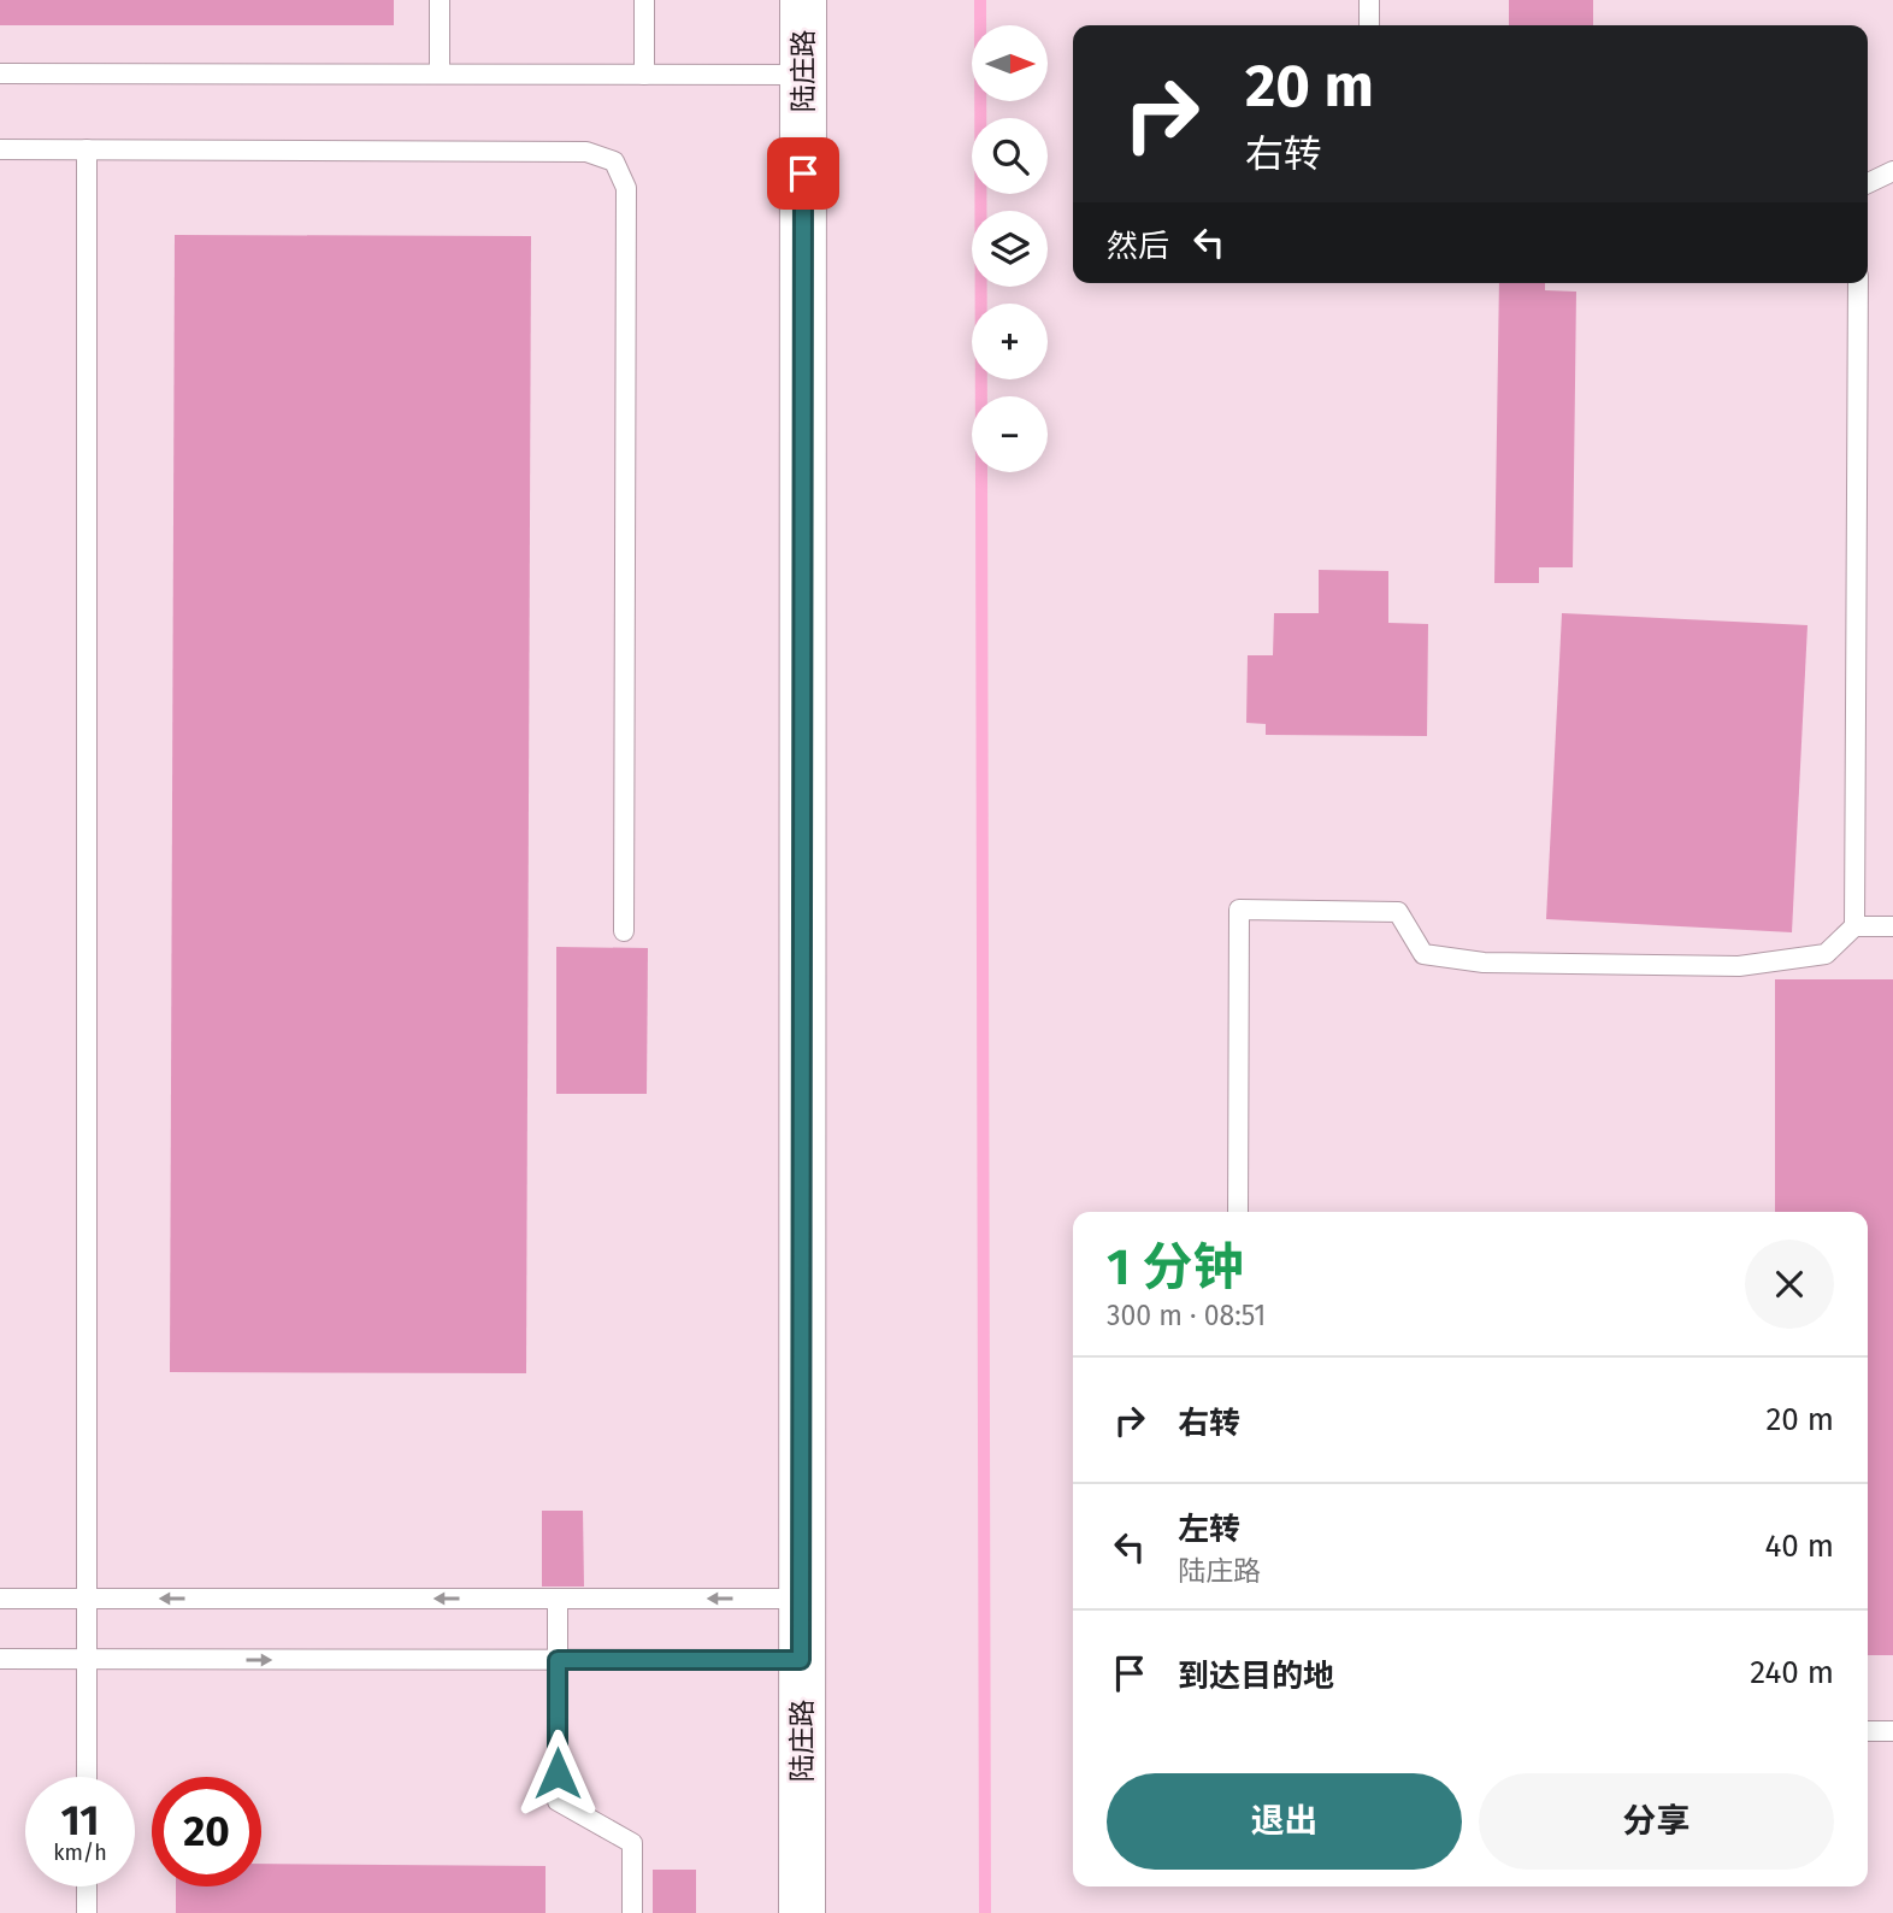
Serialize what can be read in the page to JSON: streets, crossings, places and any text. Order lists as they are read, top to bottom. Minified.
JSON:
{"streets":{"street":["陆庄路"]},"north":"right","page":{"map_buttons":["+","−"],"turn":["20 m","右转"],"then":"然后","heading":["1 分钟","300 m · 08:51"],"list":[{"name":"右转","value":"20 m"},{"name":"左转","note":"陆庄路","value":"40 m"},{"name":"到达目的地","value":"240 m"}],"buttons":["退出","分享"],"speed":"11 km/h","limit":"20"}}
